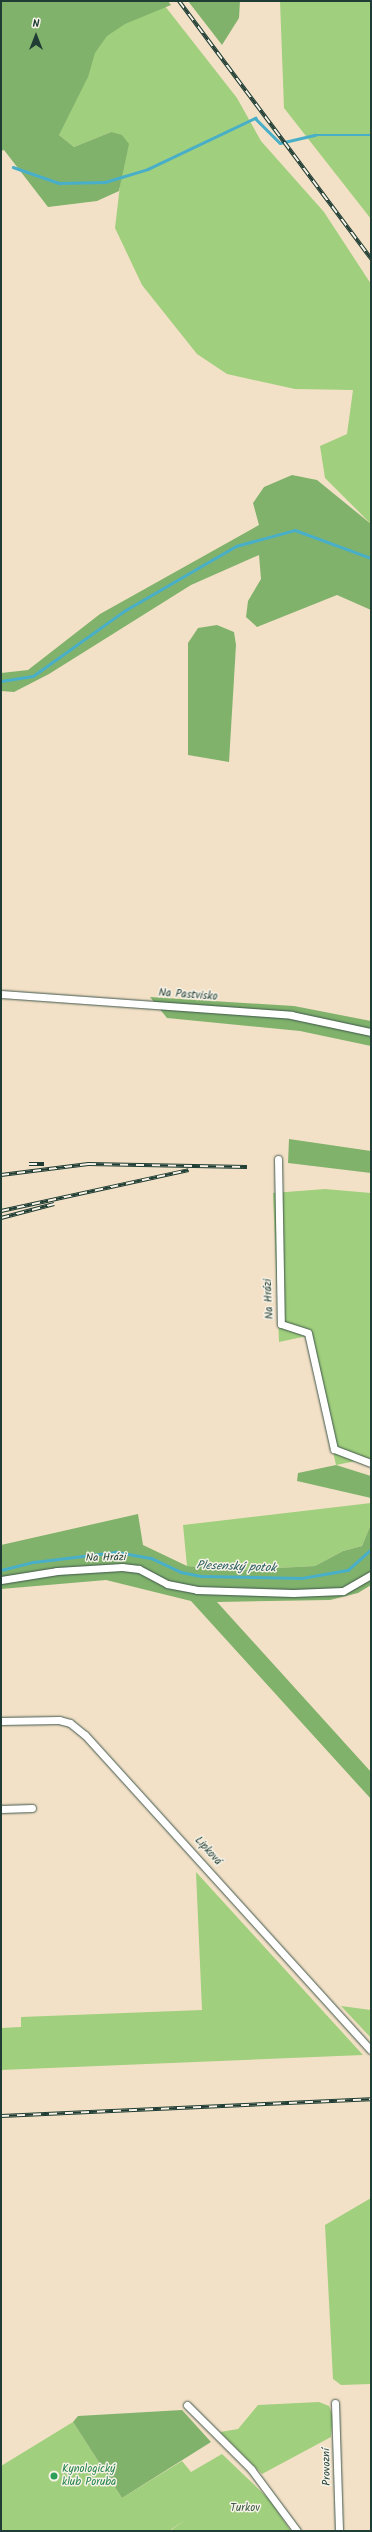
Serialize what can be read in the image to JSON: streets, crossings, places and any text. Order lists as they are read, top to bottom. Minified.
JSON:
{"streets":{"street":["Na Pastvisko","Na Hrázi","Lipková","Provozní"]},"water":["Plesenský potok"],"parks":["Turkov"],"places":["Kynologický klub Poruba"],"north":"top"}
